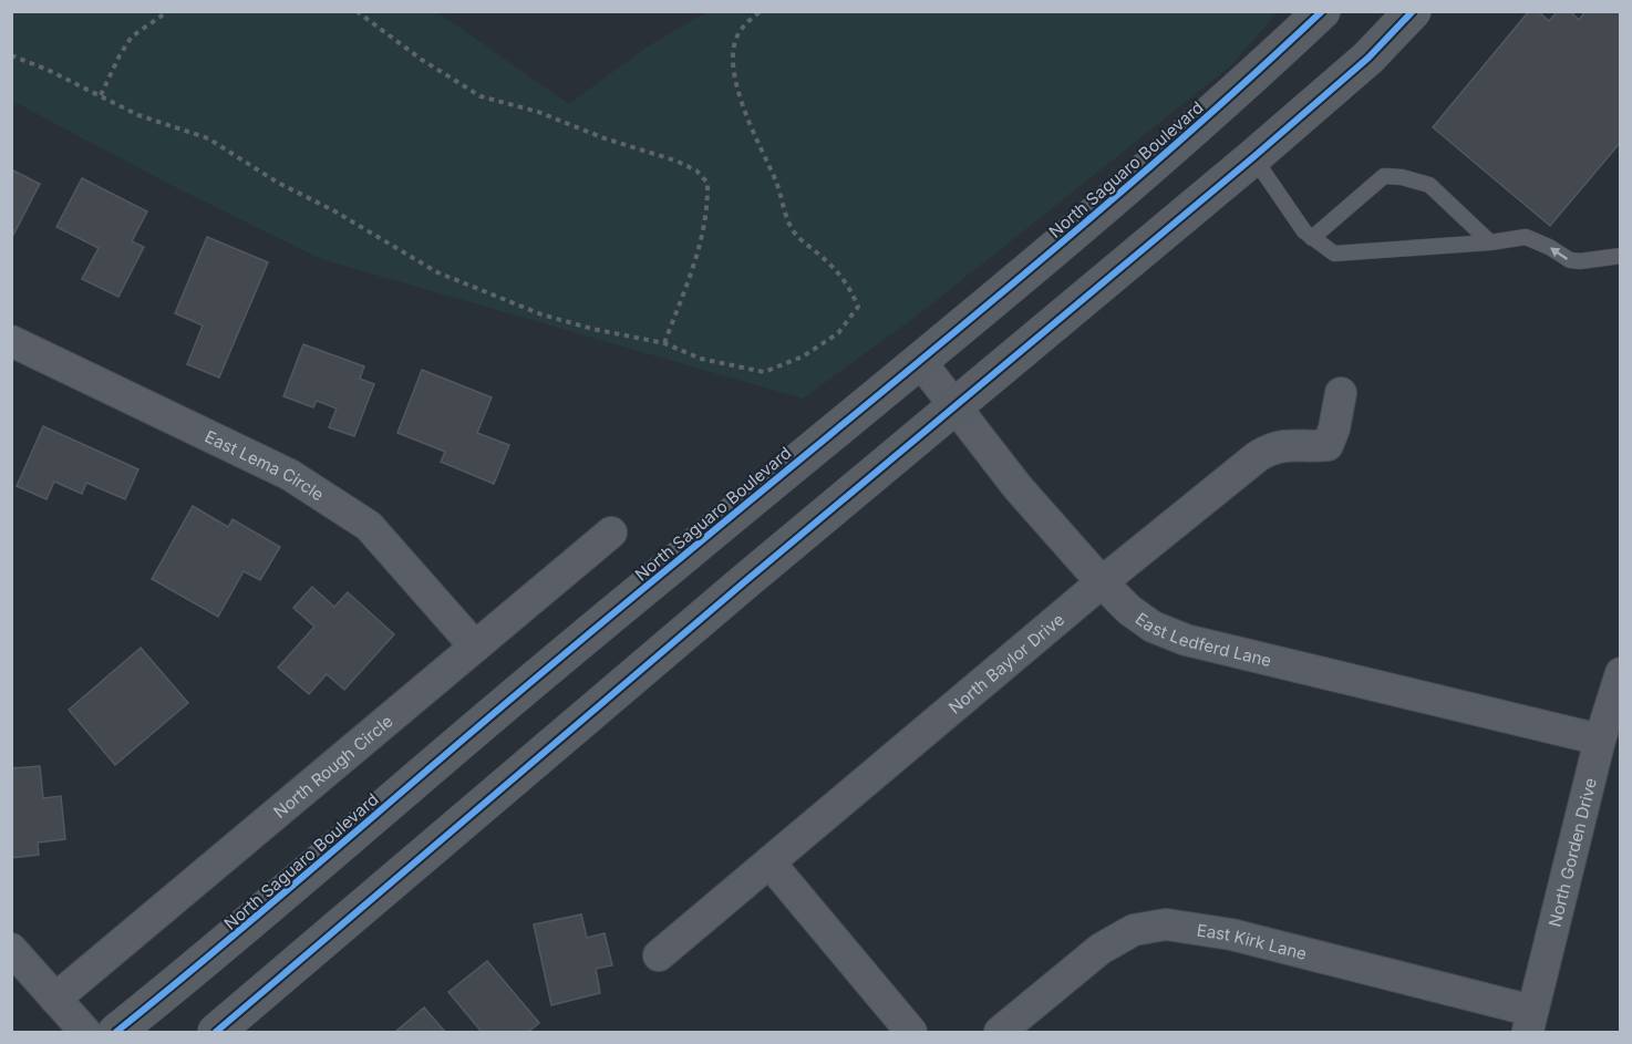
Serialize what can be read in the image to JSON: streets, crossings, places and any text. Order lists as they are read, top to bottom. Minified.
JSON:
{"streets":{"main road":["North Saguaro Boulevard"],"street":["East Lema Circle","East Ledferd Lane","North Baylor Drive","North Rough Circle","North Gorden Drive","East Kirk Lane"]},"crossings":[["North Saguaro Boulevard","East Ledferd Lane"],["East Lema Circle","North Rough Circle"],["East Ledferd Lane","North Baylor Drive"],["East Ledferd Lane","North Gorden Drive"],["North Gorden Drive","East Kirk Lane"]]}
